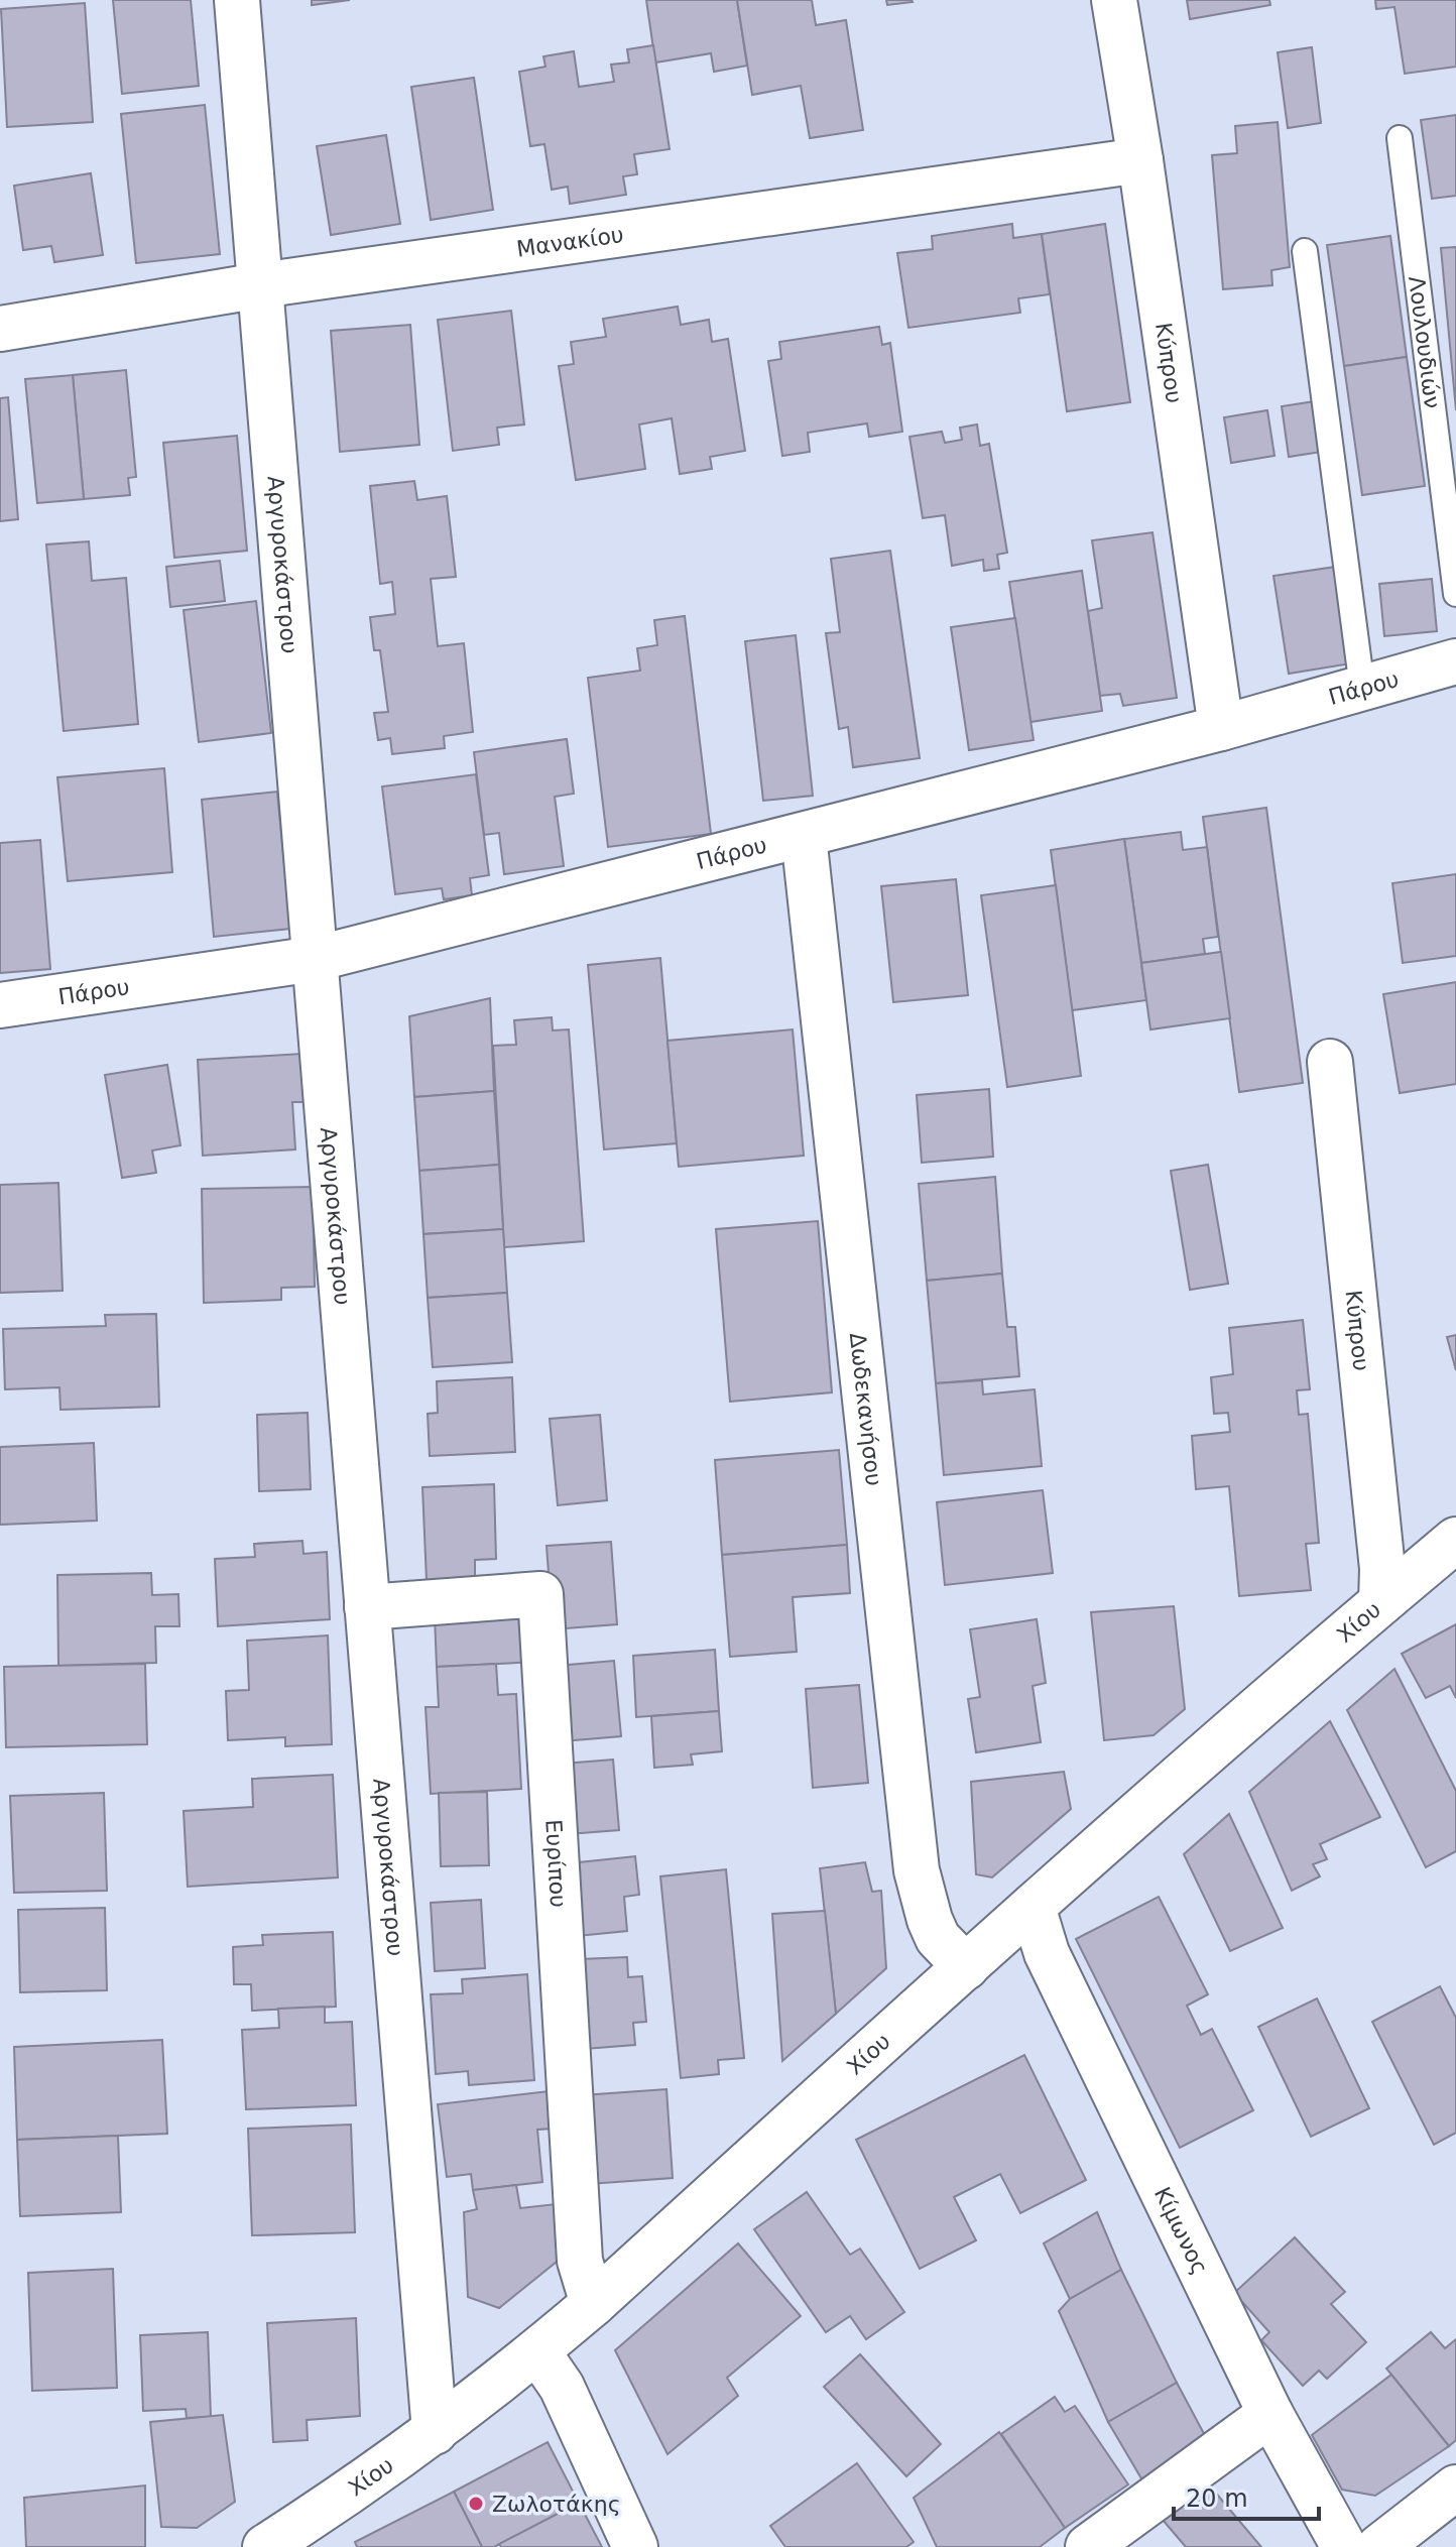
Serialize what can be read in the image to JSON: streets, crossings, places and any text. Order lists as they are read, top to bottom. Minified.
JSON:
{"streets":{"street":["Μανακίου","Κύπρου","Αργυροκάστρου","Πάρου","Δωδεκανήσου","Χίου","Ευρίπου","Κίμωνος"],"lane":["Λουλουδιών"]},"crossings":[["Μανακίου","Κύπρου"],["Μανακίου","Αργυροκάστρου"],["Κύπρου","Πάρου"],["Κύπρου","Χίου"],["Αργυροκάστρου","Πάρου"],["Αργυροκάστρου","Χίου"],["Αργυροκάστρου","Ευρίπου"],["Πάρου","Δωδεκανήσου"],["Δωδεκανήσου","Χίου"],["Χίου","Ευρίπου"],["Χίου","Κίμωνος"]],"places":["Ζωλοτάκης"],"scale_bar":"20 m"}
